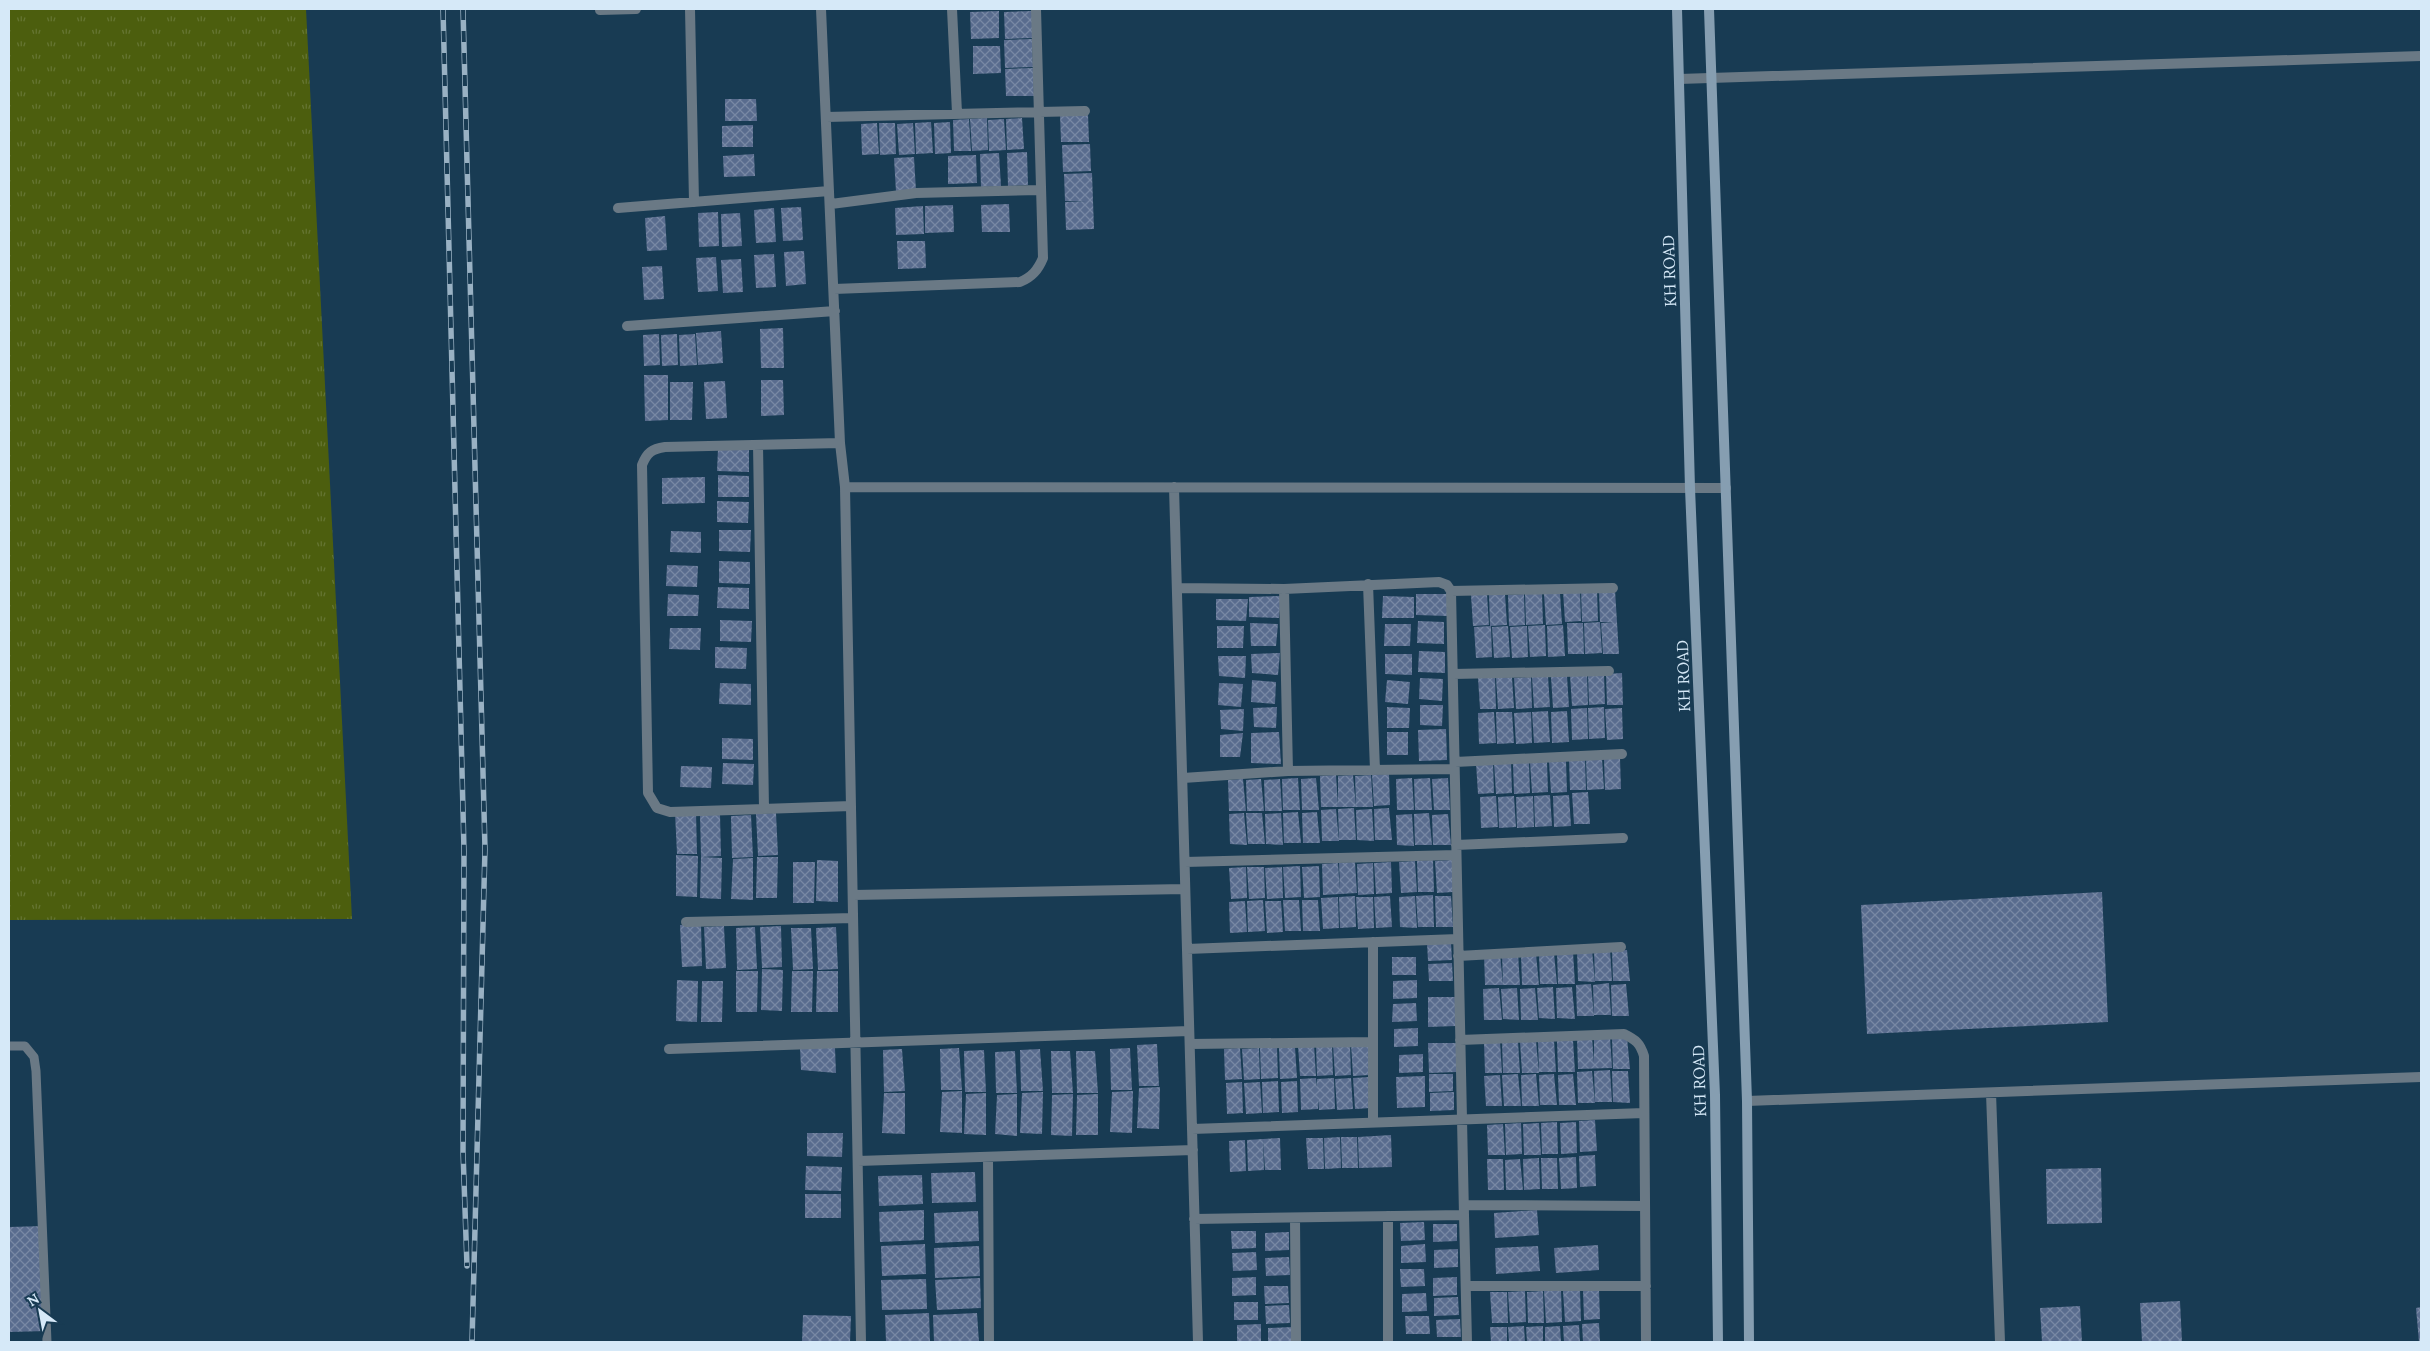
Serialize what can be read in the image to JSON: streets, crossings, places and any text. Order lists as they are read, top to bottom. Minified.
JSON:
{"streets":{"main road":["KH ROAD"]},"north":"top left"}
